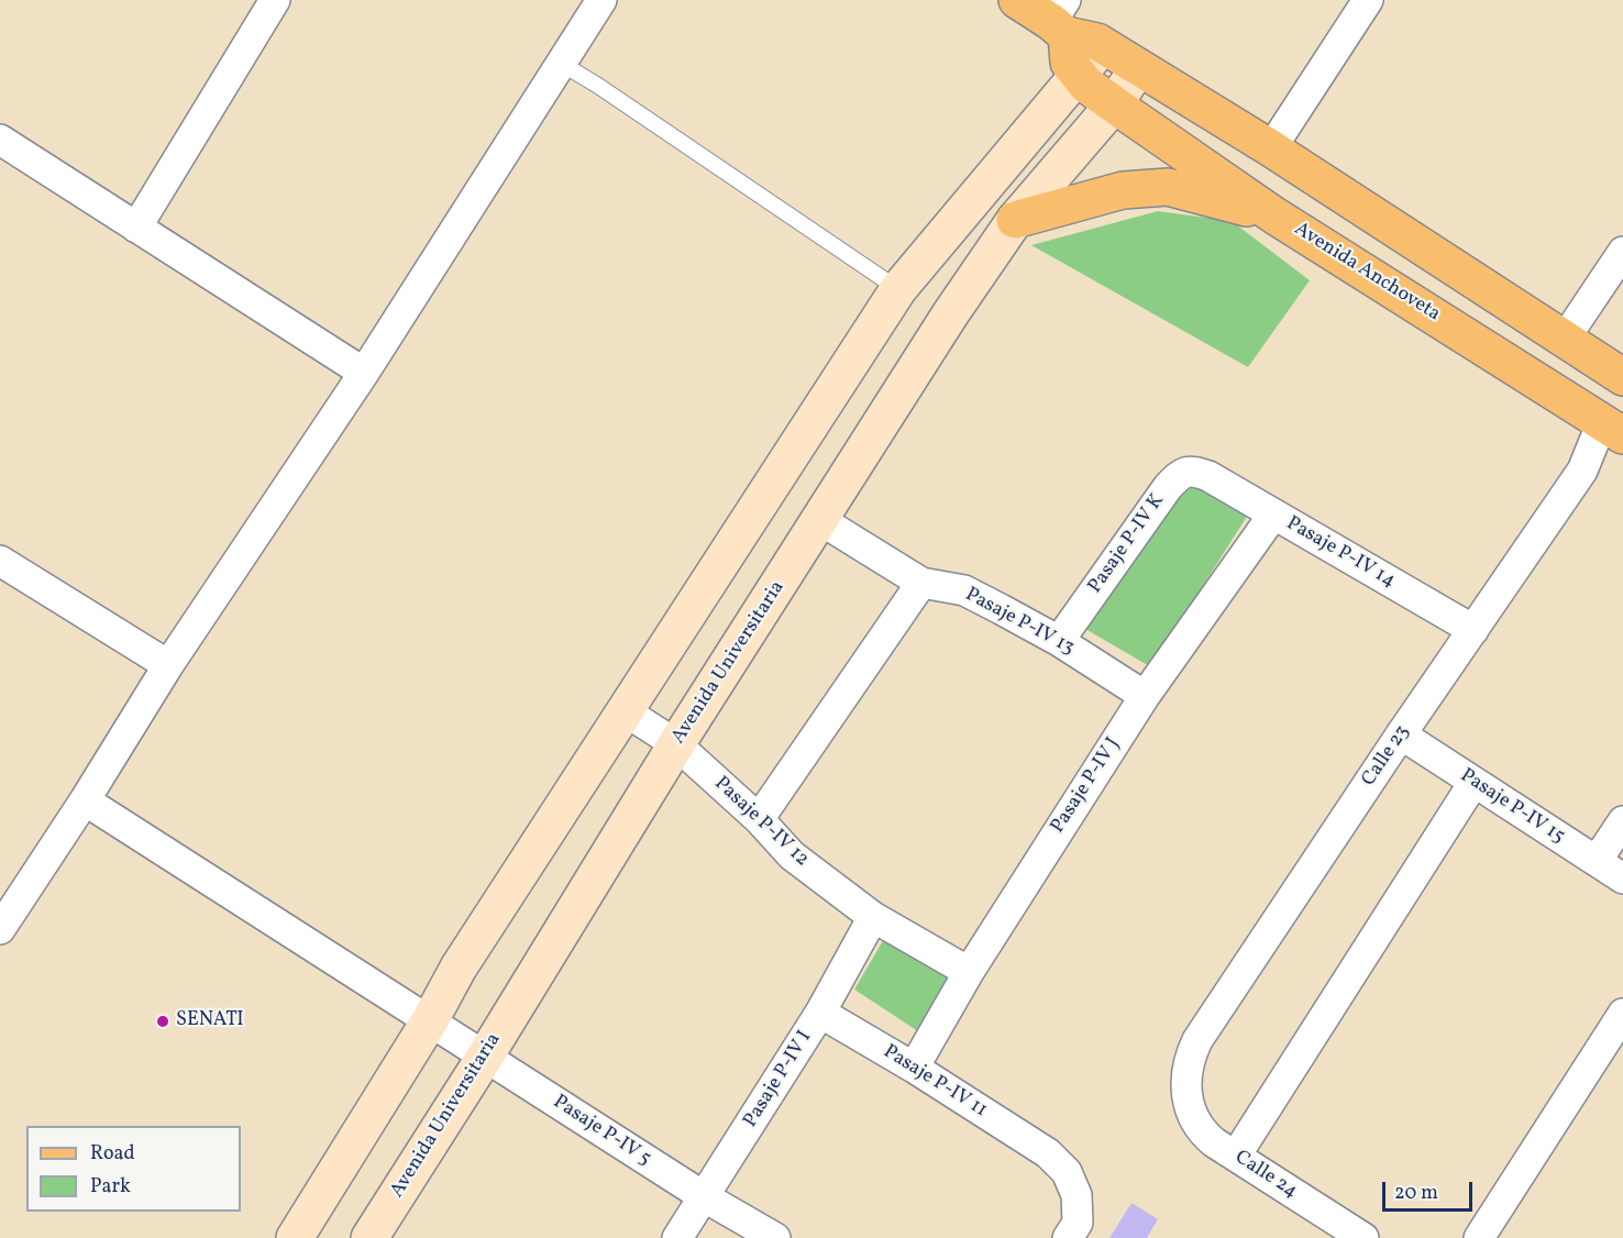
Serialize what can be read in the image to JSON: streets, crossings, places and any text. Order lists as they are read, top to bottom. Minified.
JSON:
{"streets":{"main road":["Avenida Anchoveta","Avenida Universitaria"],"street":["Pasaje P-IV K","Pasaje P-IV 14","Pasaje P-IV 13","Calle 23","Pasaje P-IV J","Pasaje P-IV 15","Pasaje P-IV 12","Pasaje P-IV I","Pasaje P-IV 11","Pasaje P-IV 5","Calle 24"]},"crossings":[["Avenida Anchoveta","Avenida Universitaria"],["Avenida Anchoveta","Calle 23"],["Pasaje P-IV K","Pasaje P-IV 14"],["Pasaje P-IV K","Pasaje P-IV 13"],["Pasaje P-IV 14","Calle 23"],["Pasaje P-IV 14","Pasaje P-IV J"],["Pasaje P-IV 13","Avenida Universitaria"],["Pasaje P-IV 13","Pasaje P-IV J"],["Avenida Universitaria","Pasaje P-IV 12"],["Avenida Universitaria","Pasaje P-IV 5"],["Calle 23","Pasaje P-IV 15"],["Calle 23","Calle 24"],["Pasaje P-IV J","Pasaje P-IV 12"],["Pasaje P-IV J","Pasaje P-IV 11"],["Pasaje P-IV 12","Pasaje P-IV I"],["Pasaje P-IV I","Pasaje P-IV 11"],["Pasaje P-IV I","Pasaje P-IV 5"]],"places":["SENATI"],"legend":["Road","Park"],"scale_bar":"20 m"}
